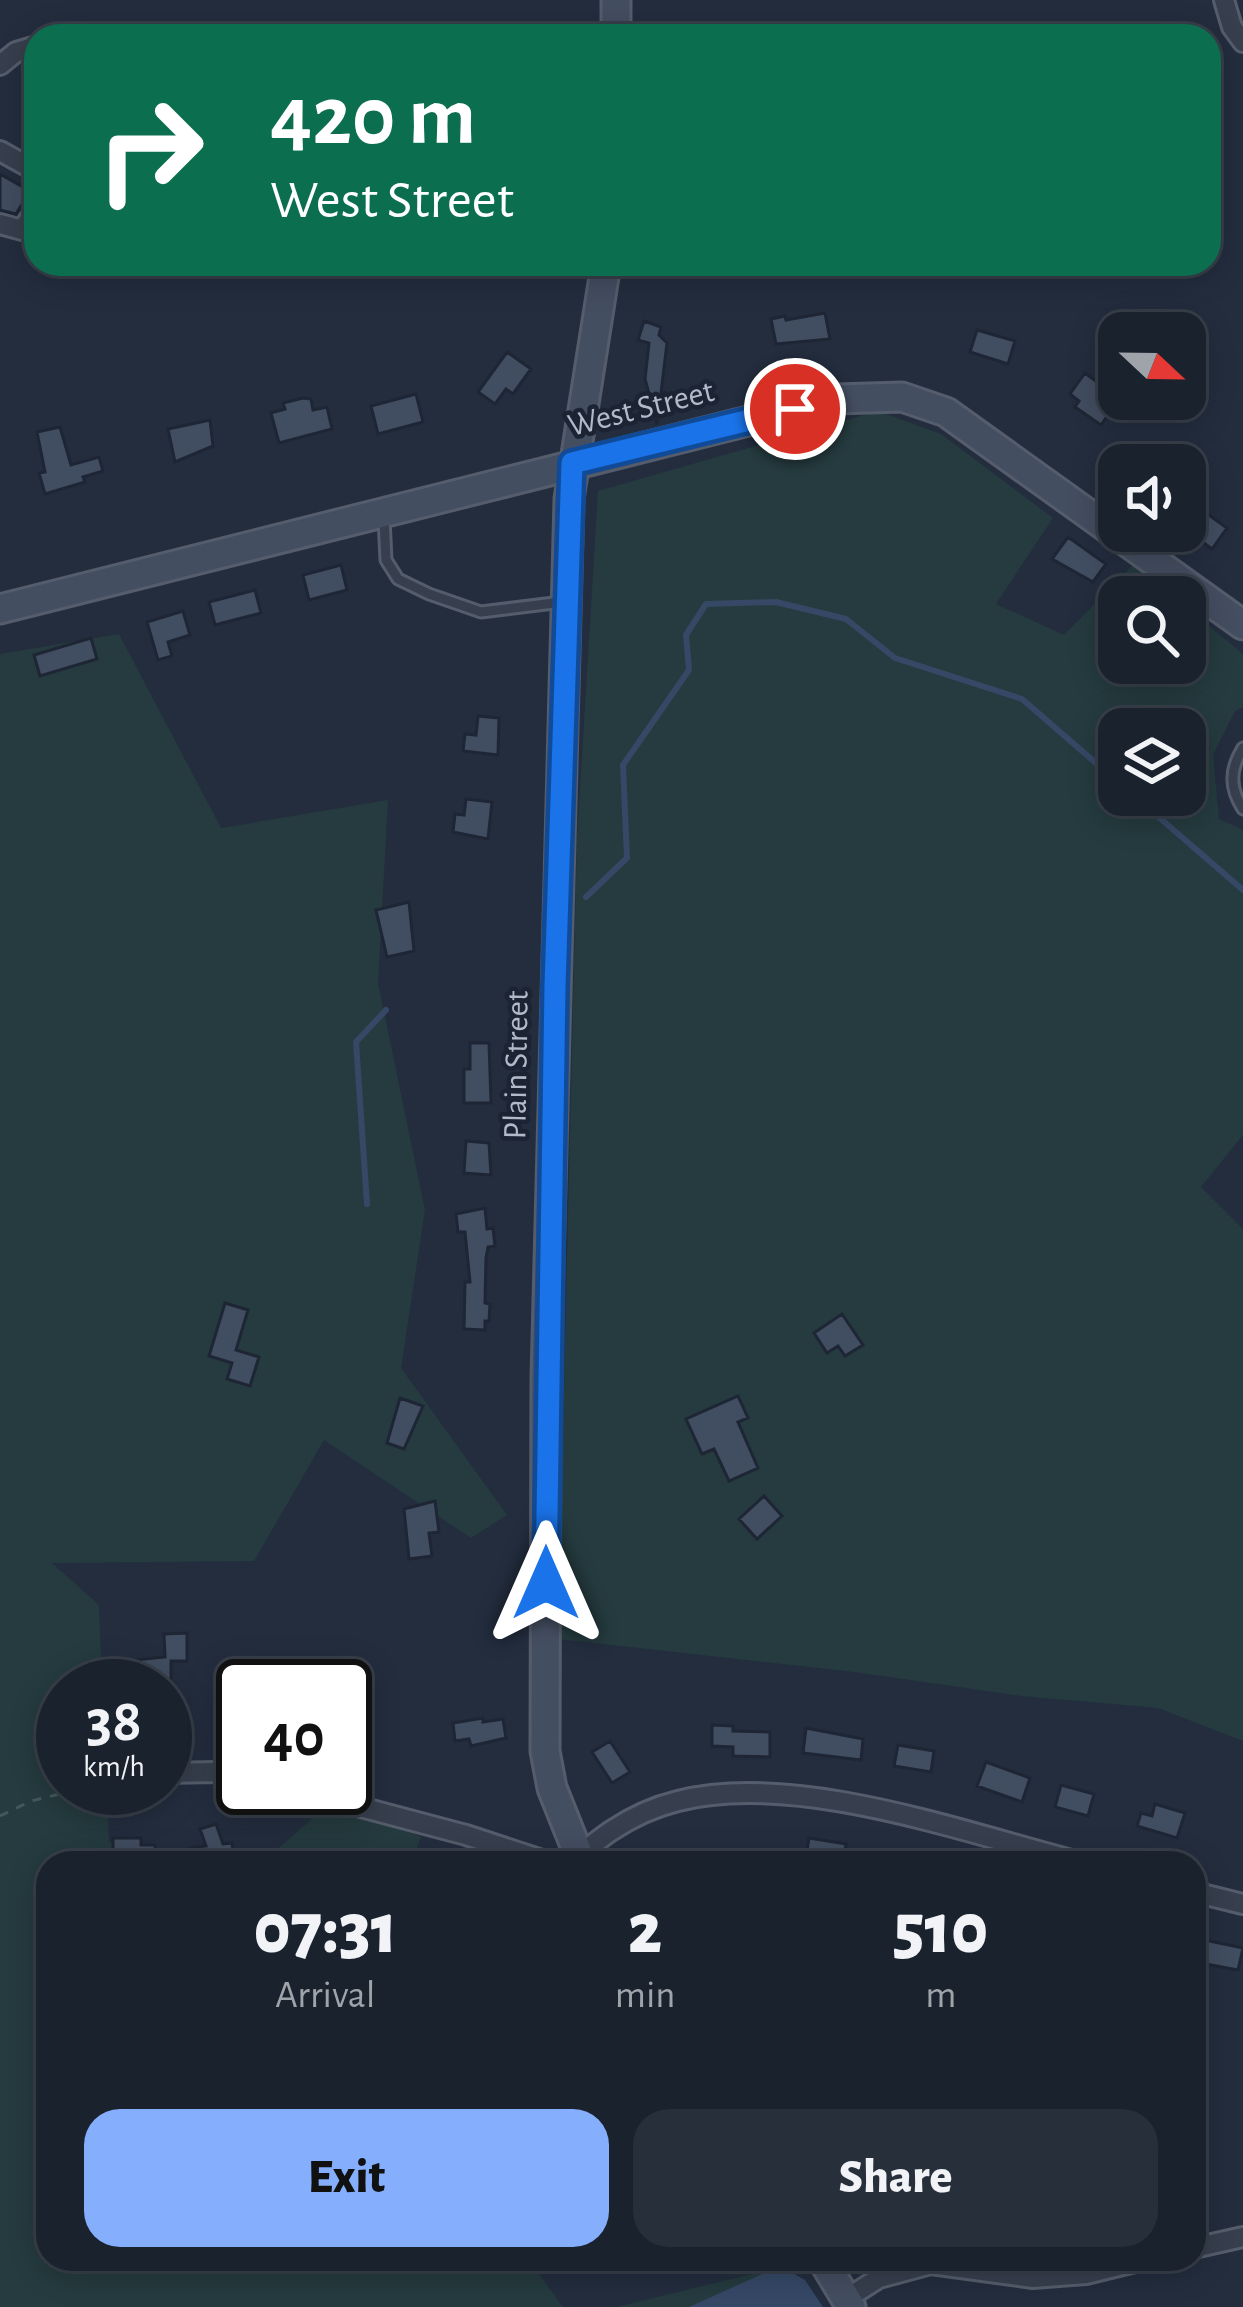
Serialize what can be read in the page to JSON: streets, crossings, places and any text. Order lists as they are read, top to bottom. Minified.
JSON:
{"streets":{"street":["West Street","Plain Street"]},"crossings":[["West Street","Plain Street"]],"north":"right","page":{"turn":["420 m","West Street"],"speed":"38 km/h","limit":"40","eta":["07:31","Arrival","2","min","510","m"],"buttons":["Exit","Share"]}}
